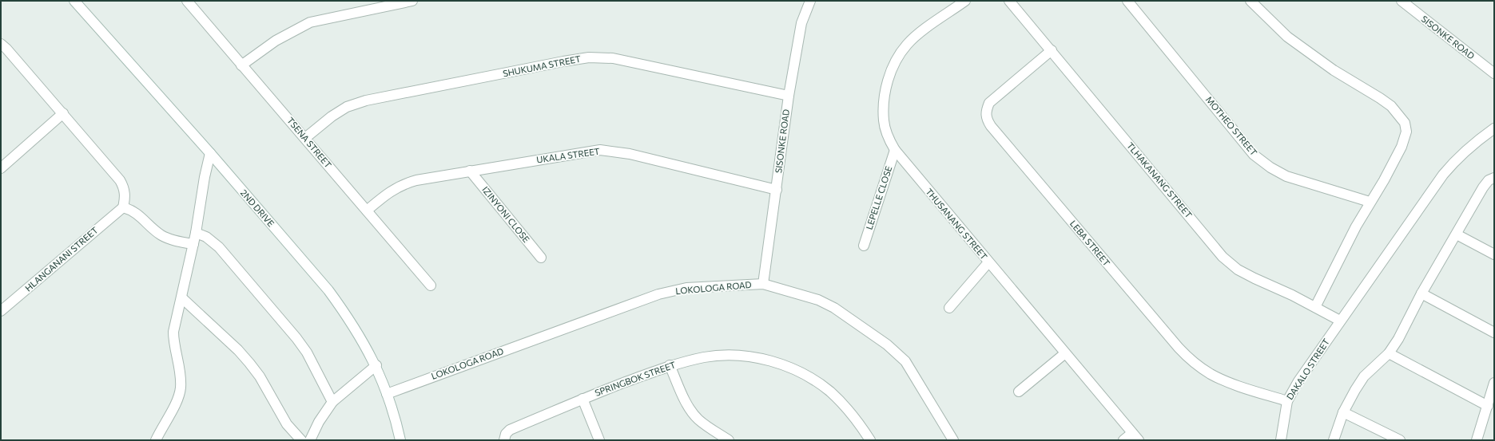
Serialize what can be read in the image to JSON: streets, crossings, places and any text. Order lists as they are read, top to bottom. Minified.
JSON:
{"streets":{"street":["SISONKE ROAD","SHUKUMA STREET","MOTHEO STREET","TSENA STREET","UKALA STREET","TLHAKANANG STREET","LEPELLE CLOSE","2ND DRIVE","IZINYONI CLOSE","THUSANANG STREET","LEBA STREET","HLANGANANI STREET","LOKOLOGA ROAD","DAKALO STREET","SPRINGBOK STREET"]},"crossings":[["SISONKE ROAD","SHUKUMA STREET"],["SISONKE ROAD","UKALA STREET"],["SISONKE ROAD","LOKOLOGA ROAD"],["SHUKUMA STREET","TSENA STREET"],["TSENA STREET","UKALA STREET"],["UKALA STREET","IZINYONI CLOSE"],["TLHAKANANG STREET","LEBA STREET"],["TLHAKANANG STREET","DAKALO STREET"],["LEPELLE CLOSE","THUSANANG STREET"],["2ND DRIVE","LOKOLOGA ROAD"],["LEBA STREET","DAKALO STREET"]]}
